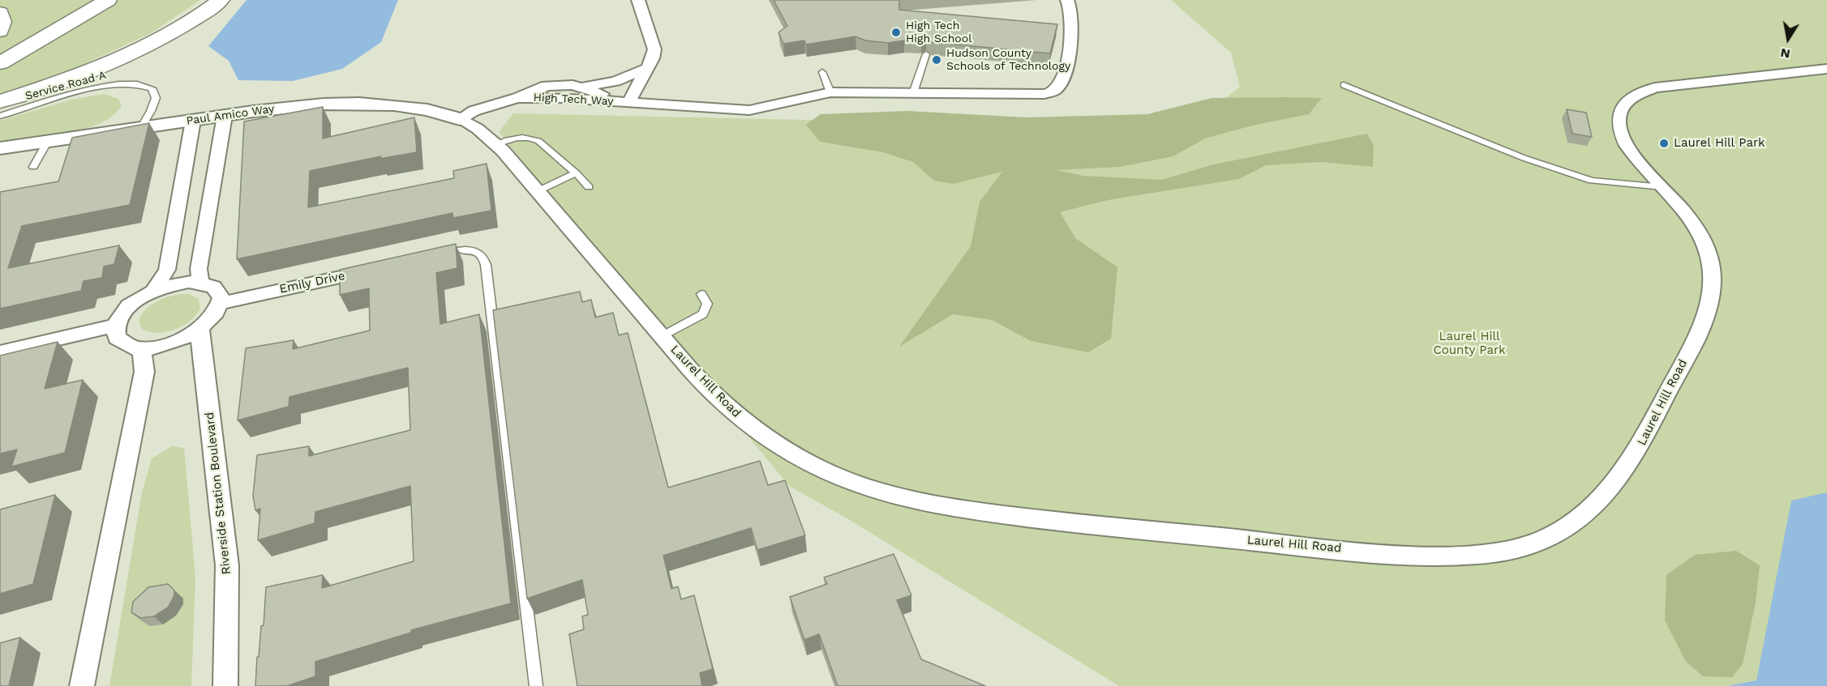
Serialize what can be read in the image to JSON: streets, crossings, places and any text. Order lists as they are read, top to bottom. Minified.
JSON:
{"streets":{"street":["High Tech Way","Paul Amico Way","Emily Drive","Laurel Hill Road","Riverside Station Boulevard"],"lane":["Service Road A"]},"crossings":[["Service Road A","Paul Amico Way"],["High Tech Way","Paul Amico Way"],["High Tech Way","Laurel Hill Road"],["Paul Amico Way","Laurel Hill Road"]],"parks":["Laurel Hill County Park"],"places":["High Tech High School","Hudson County Schools of Technology","Laurel Hill Park"],"north":"bottom"}
